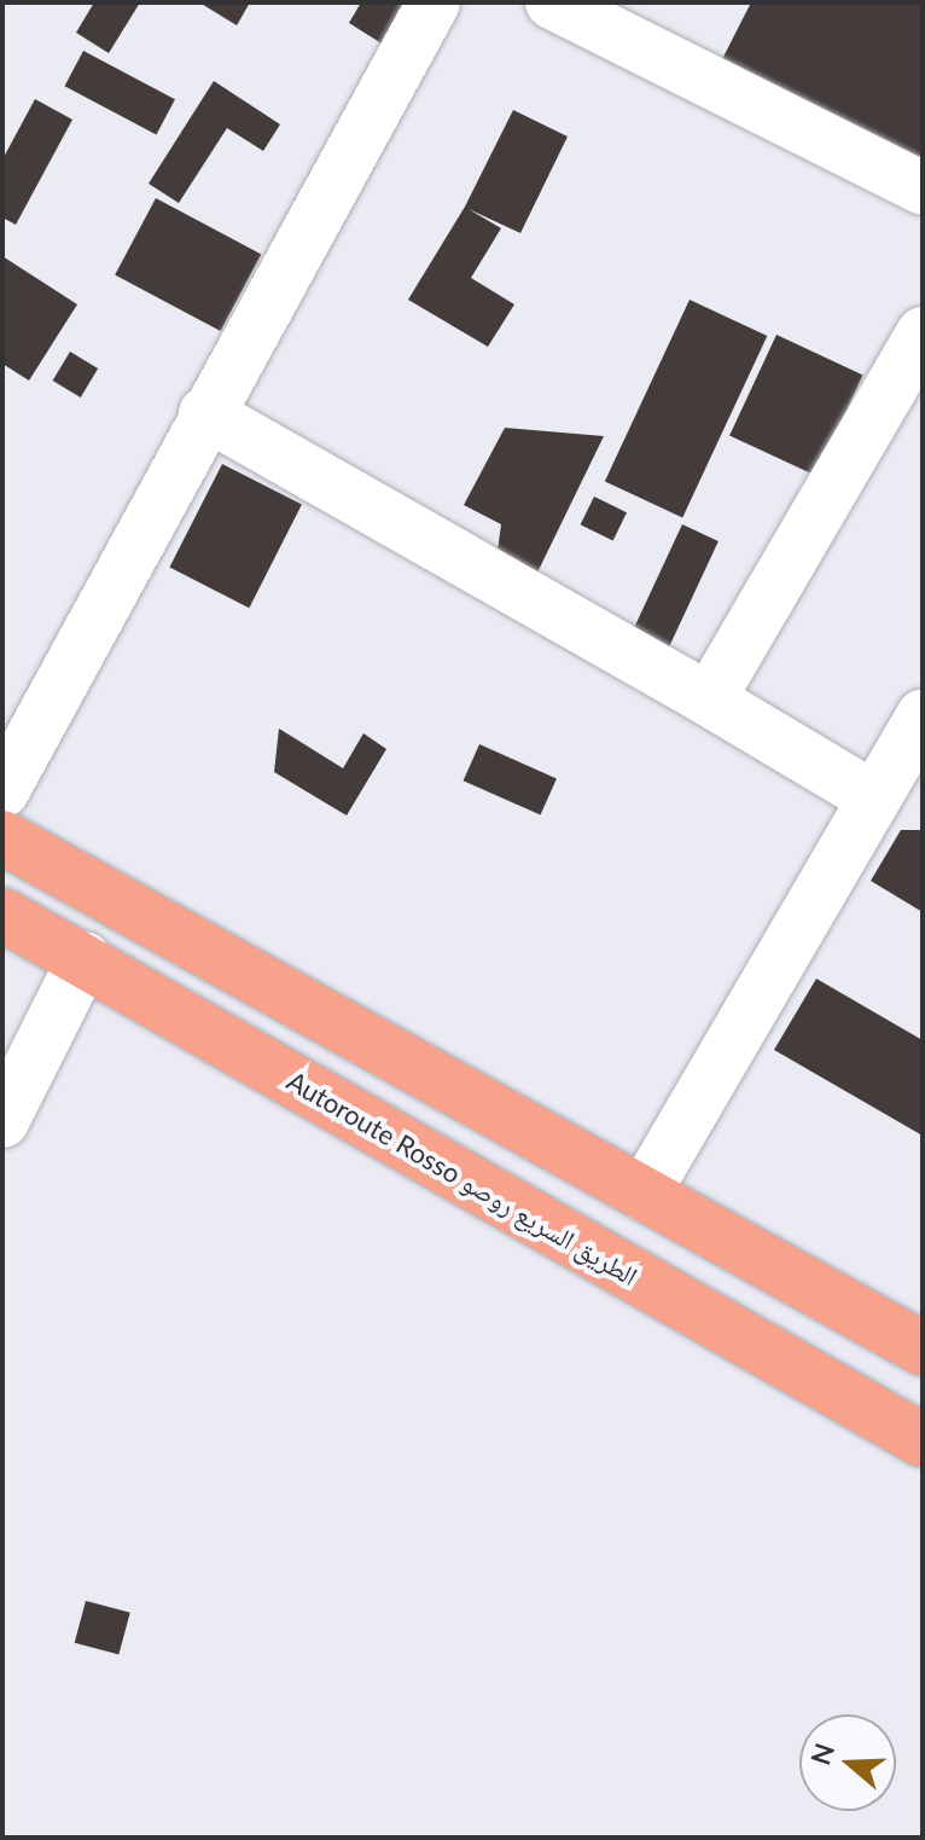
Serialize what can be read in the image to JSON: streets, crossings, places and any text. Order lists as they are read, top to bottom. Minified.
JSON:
{"streets":{"highway":["Autoroute Rosso الطريق السريع روصو"]},"north":"left"}
